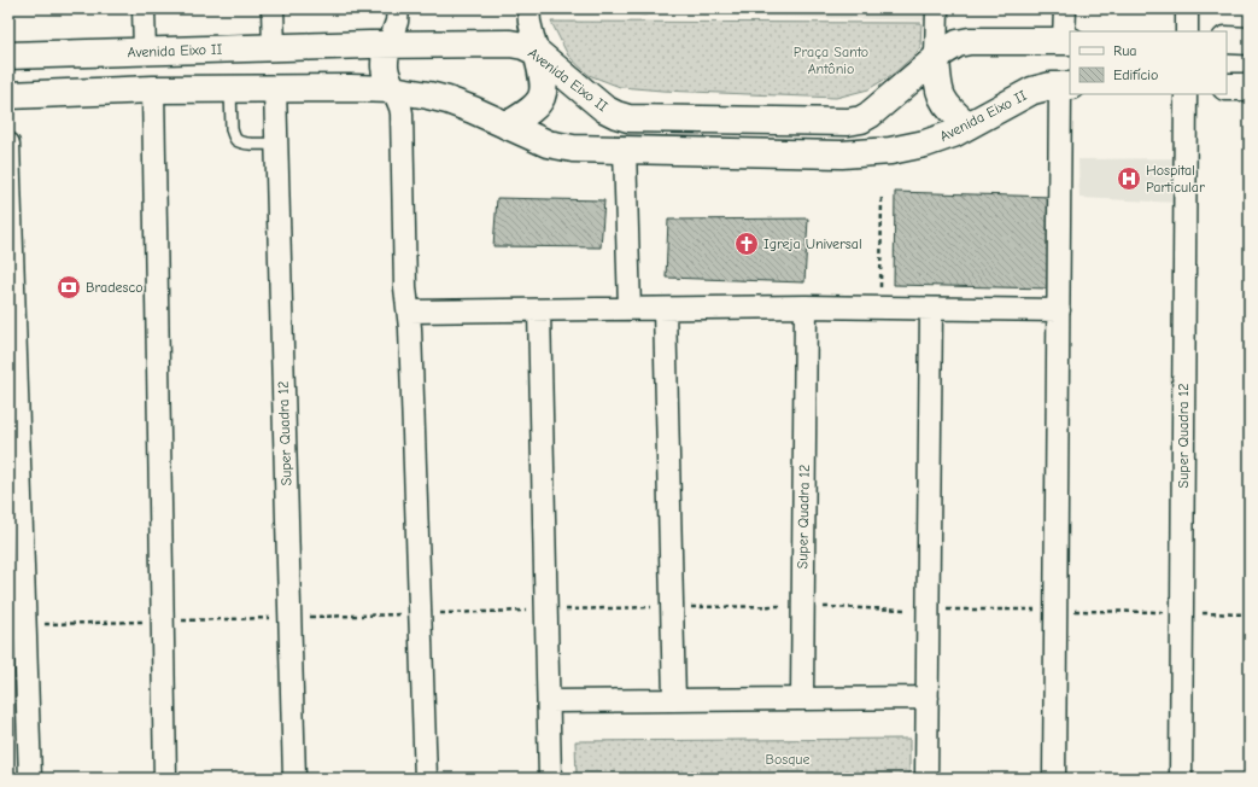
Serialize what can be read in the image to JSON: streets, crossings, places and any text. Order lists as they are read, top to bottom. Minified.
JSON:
{"streets":{"street":["Avenida Eixo II","Super Quadra 12"]},"crossings":[["Avenida Eixo II","Super Quadra 12"]],"parks":["Praça Santo Antônio","Bosque"],"places":{"hospital":["Hospital Particular"],"church":["Igreja Universal"],"bank":["Bradesco"]},"legend":["Rua","Edifício"]}
